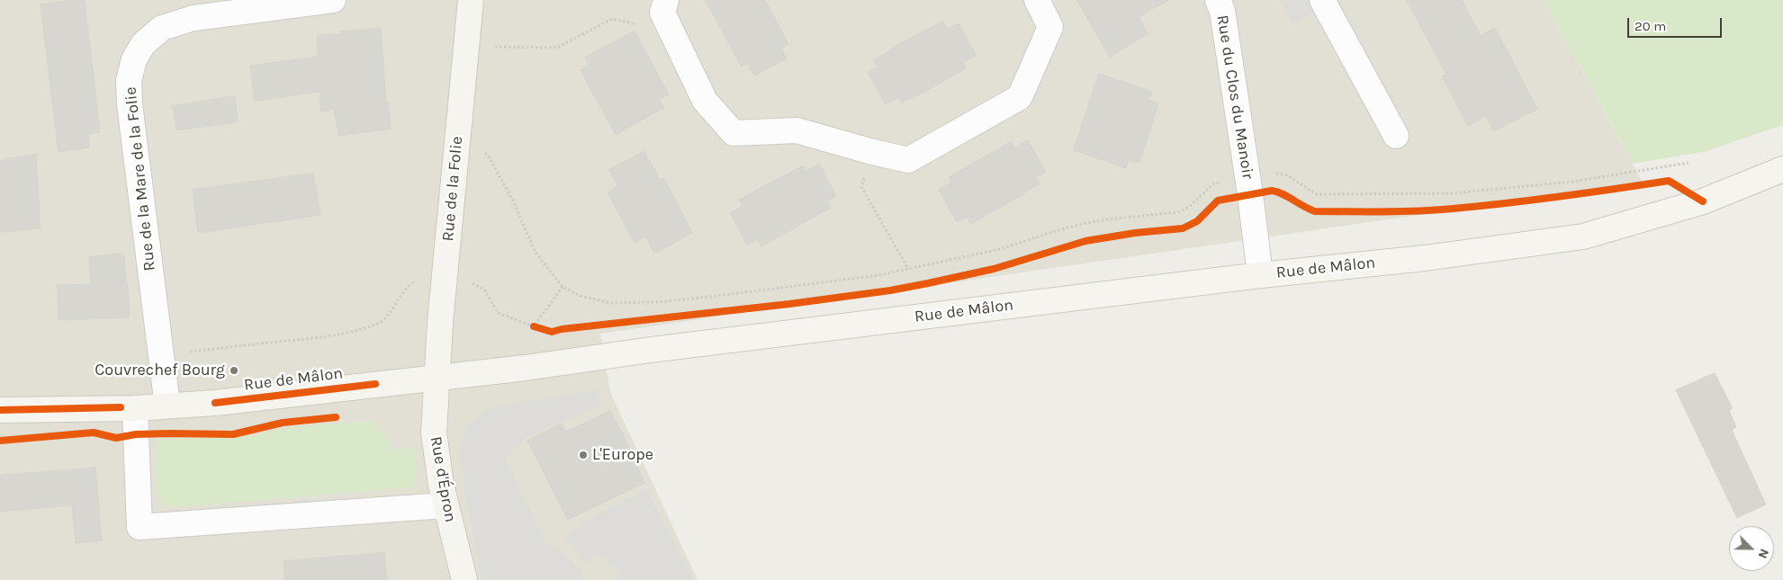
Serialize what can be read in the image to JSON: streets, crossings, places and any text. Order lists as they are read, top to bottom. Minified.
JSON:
{"streets":{"main road":["Rue de la Folie","Rue de Mâlon","Rue d'Épron"],"street":["Rue du Clos du Manoir","Rue de la Mare de la Folie"]},"crossings":[["Rue du Clos du Manoir","Rue de Mâlon"],["Rue de la Mare de la Folie","Rue de Mâlon"],["Rue de la Folie","Rue de Mâlon"],["Rue de la Folie","Rue d'Épron"],["Rue de Mâlon","Rue d'Épron"]],"places":["Couvrechef Bourg","L'Europe"],"scale_bar":"20 m","north":"bottom right"}
